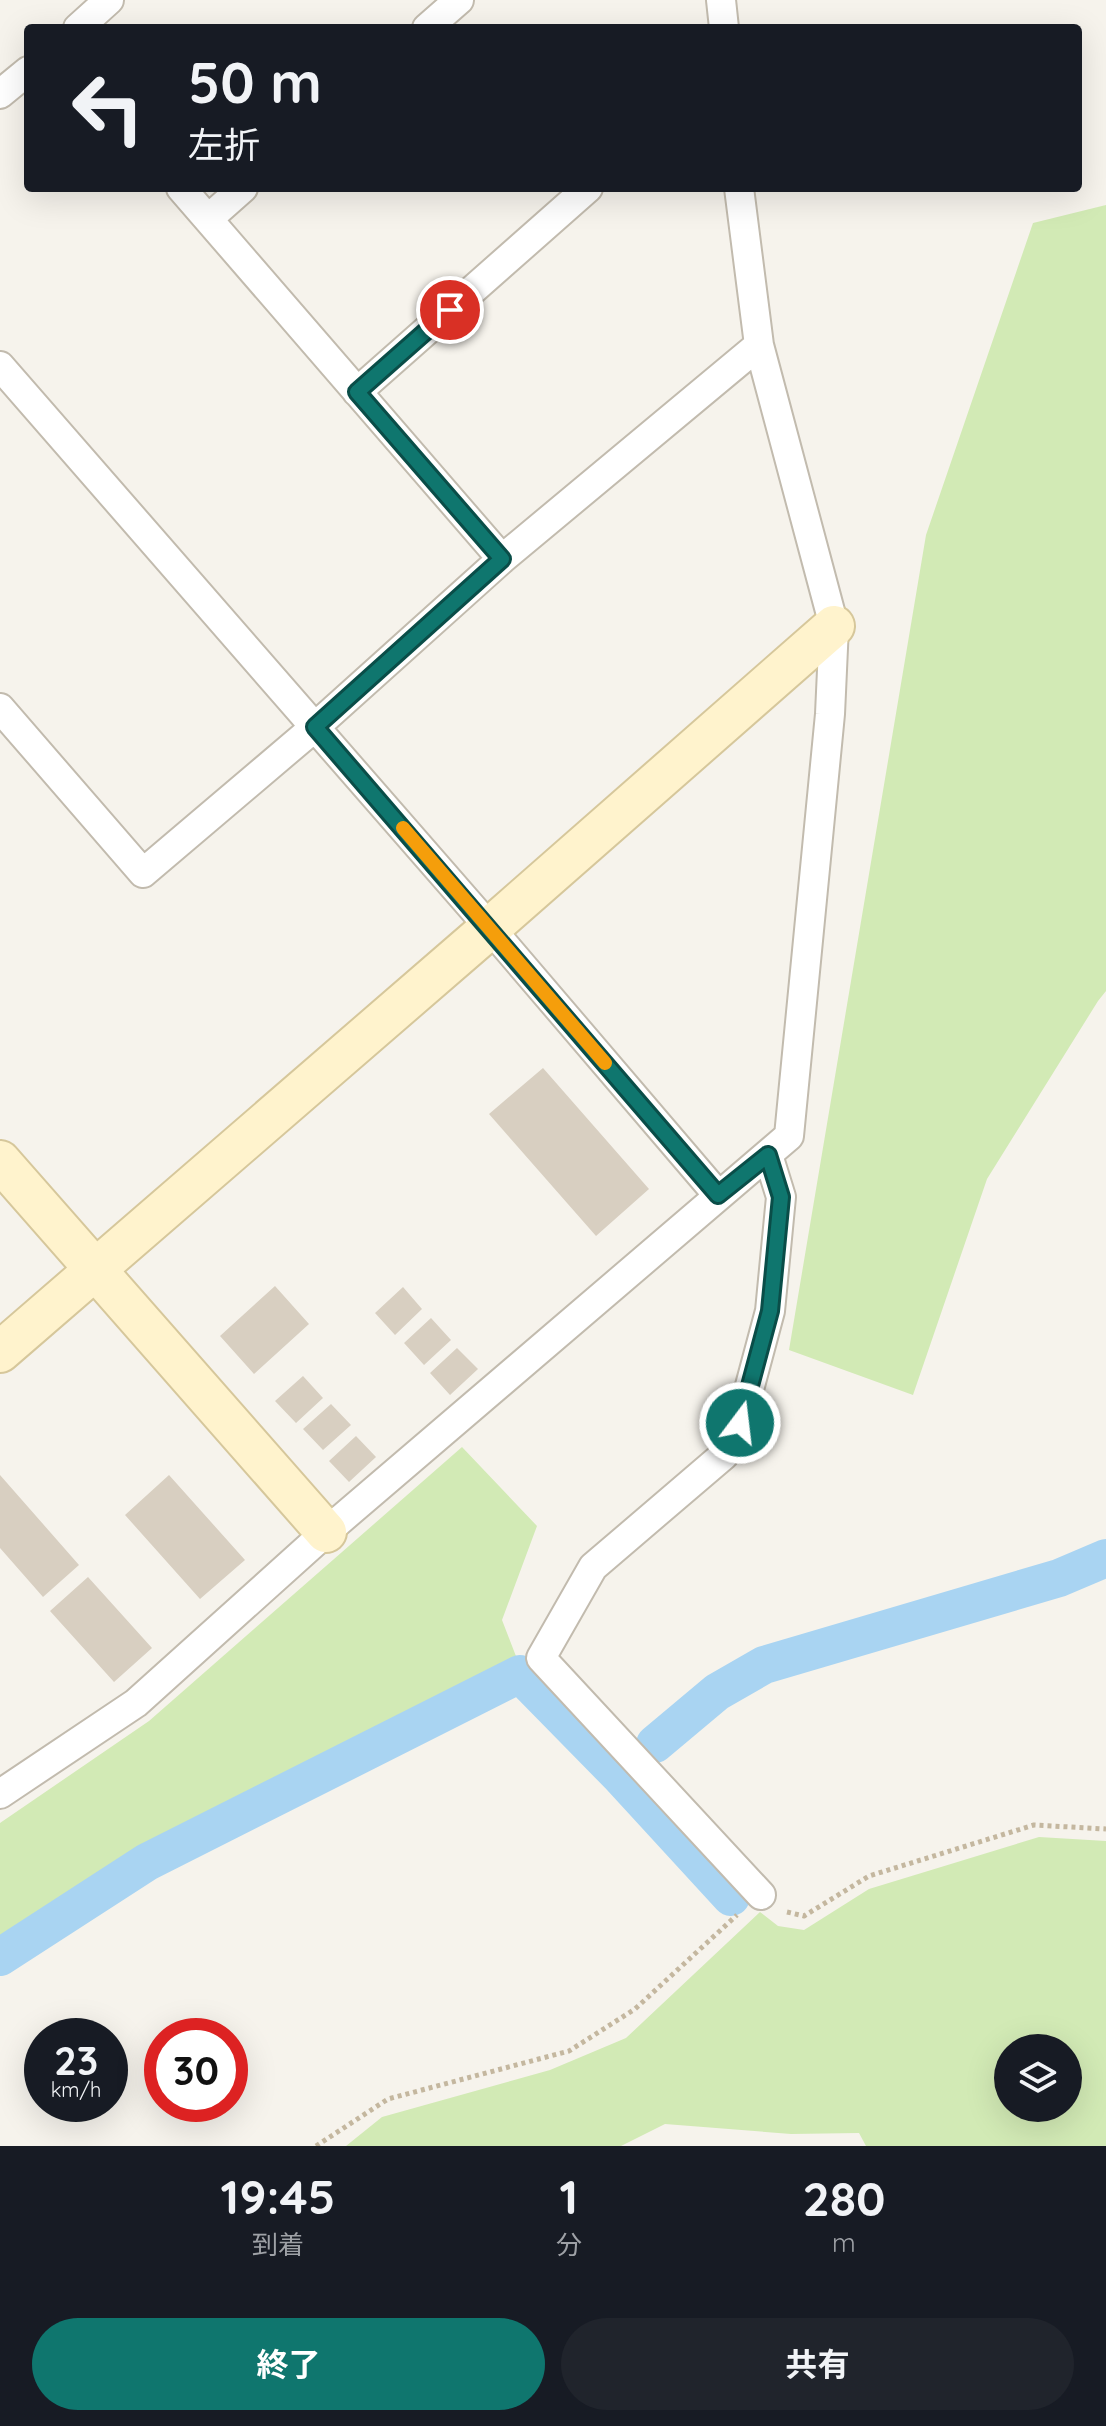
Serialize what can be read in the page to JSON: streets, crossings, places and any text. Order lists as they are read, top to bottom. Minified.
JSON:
{"page":{"turn":["50 m","左折"],"speed":"23 km/h","limit":"30","eta":["19:45","到着","1","分","280","m"],"buttons":["終了","共有"]}}
